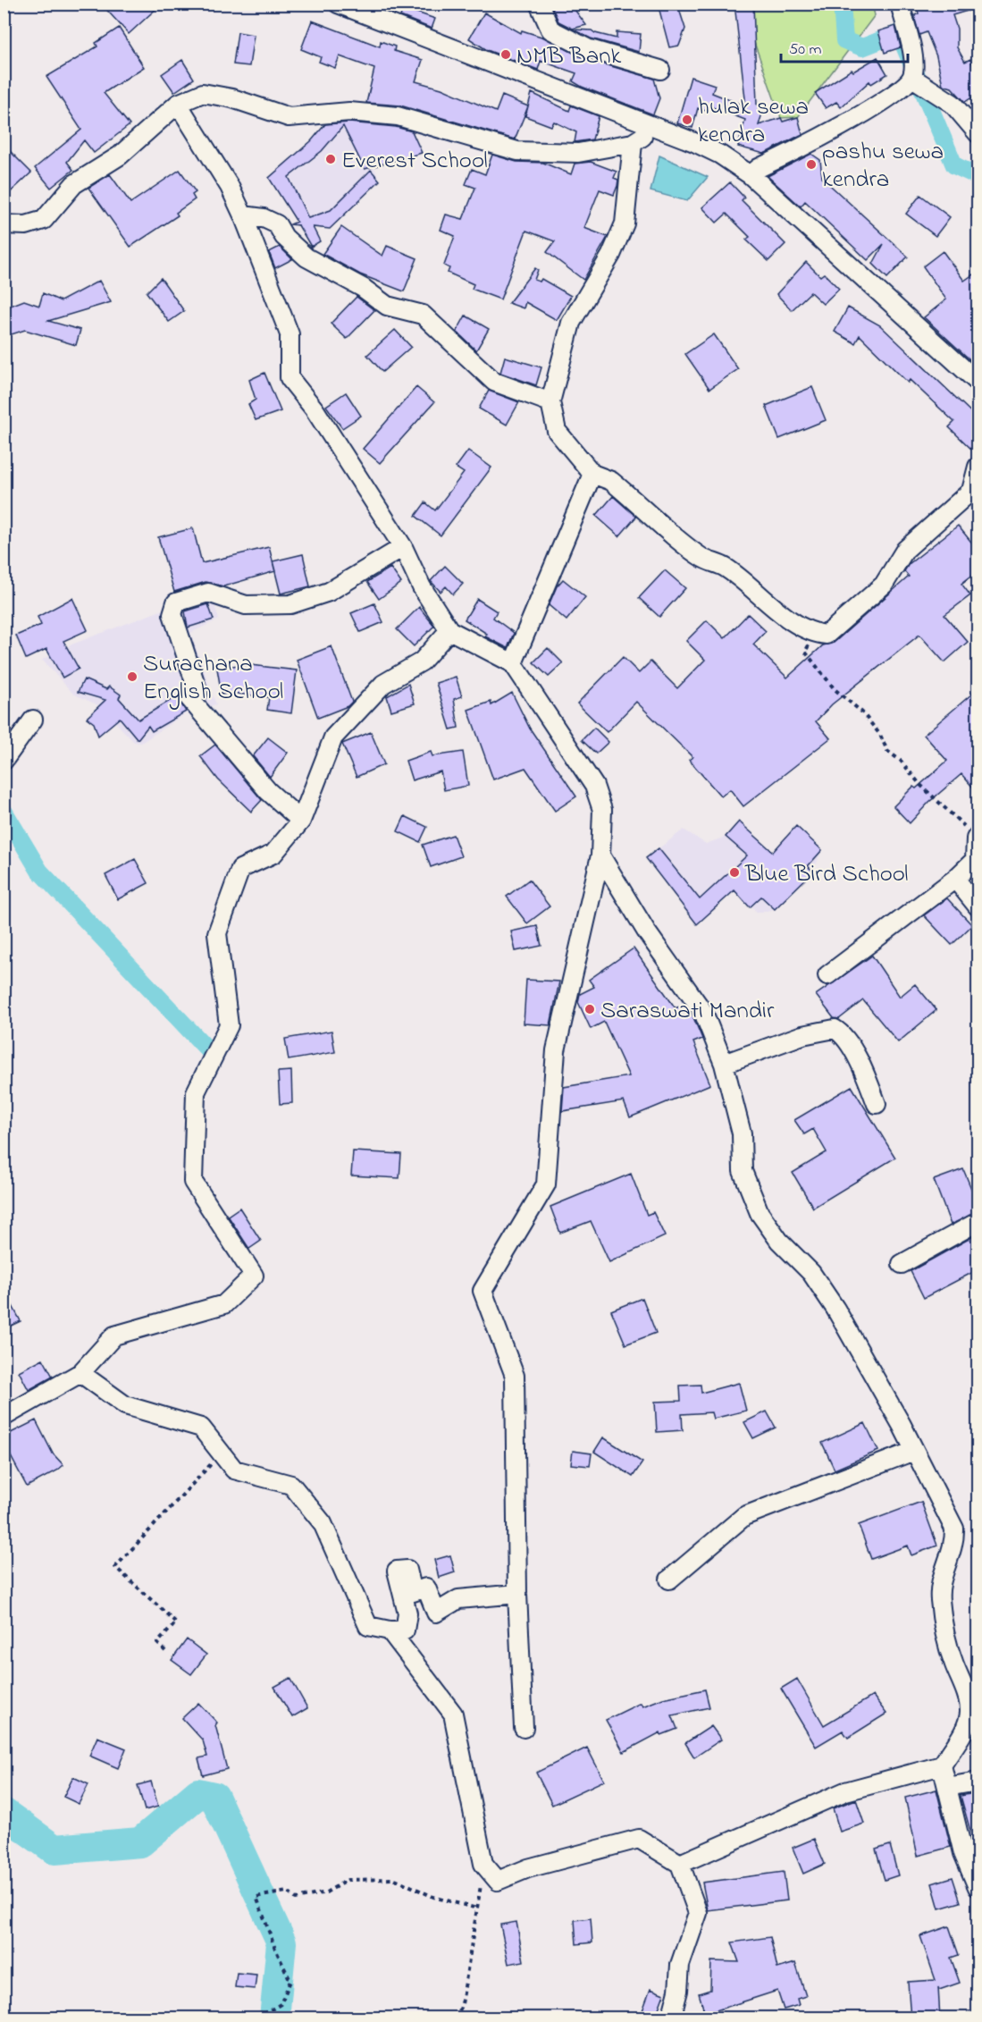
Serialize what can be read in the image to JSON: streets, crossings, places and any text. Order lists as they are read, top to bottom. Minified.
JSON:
{"places":["NMB Bank","hulak sewa kendra","Everest School","pashu sewa kendra","Surachana English School","Blue Bird School","Saraswati Mandir"],"scale_bar":"50 m"}
